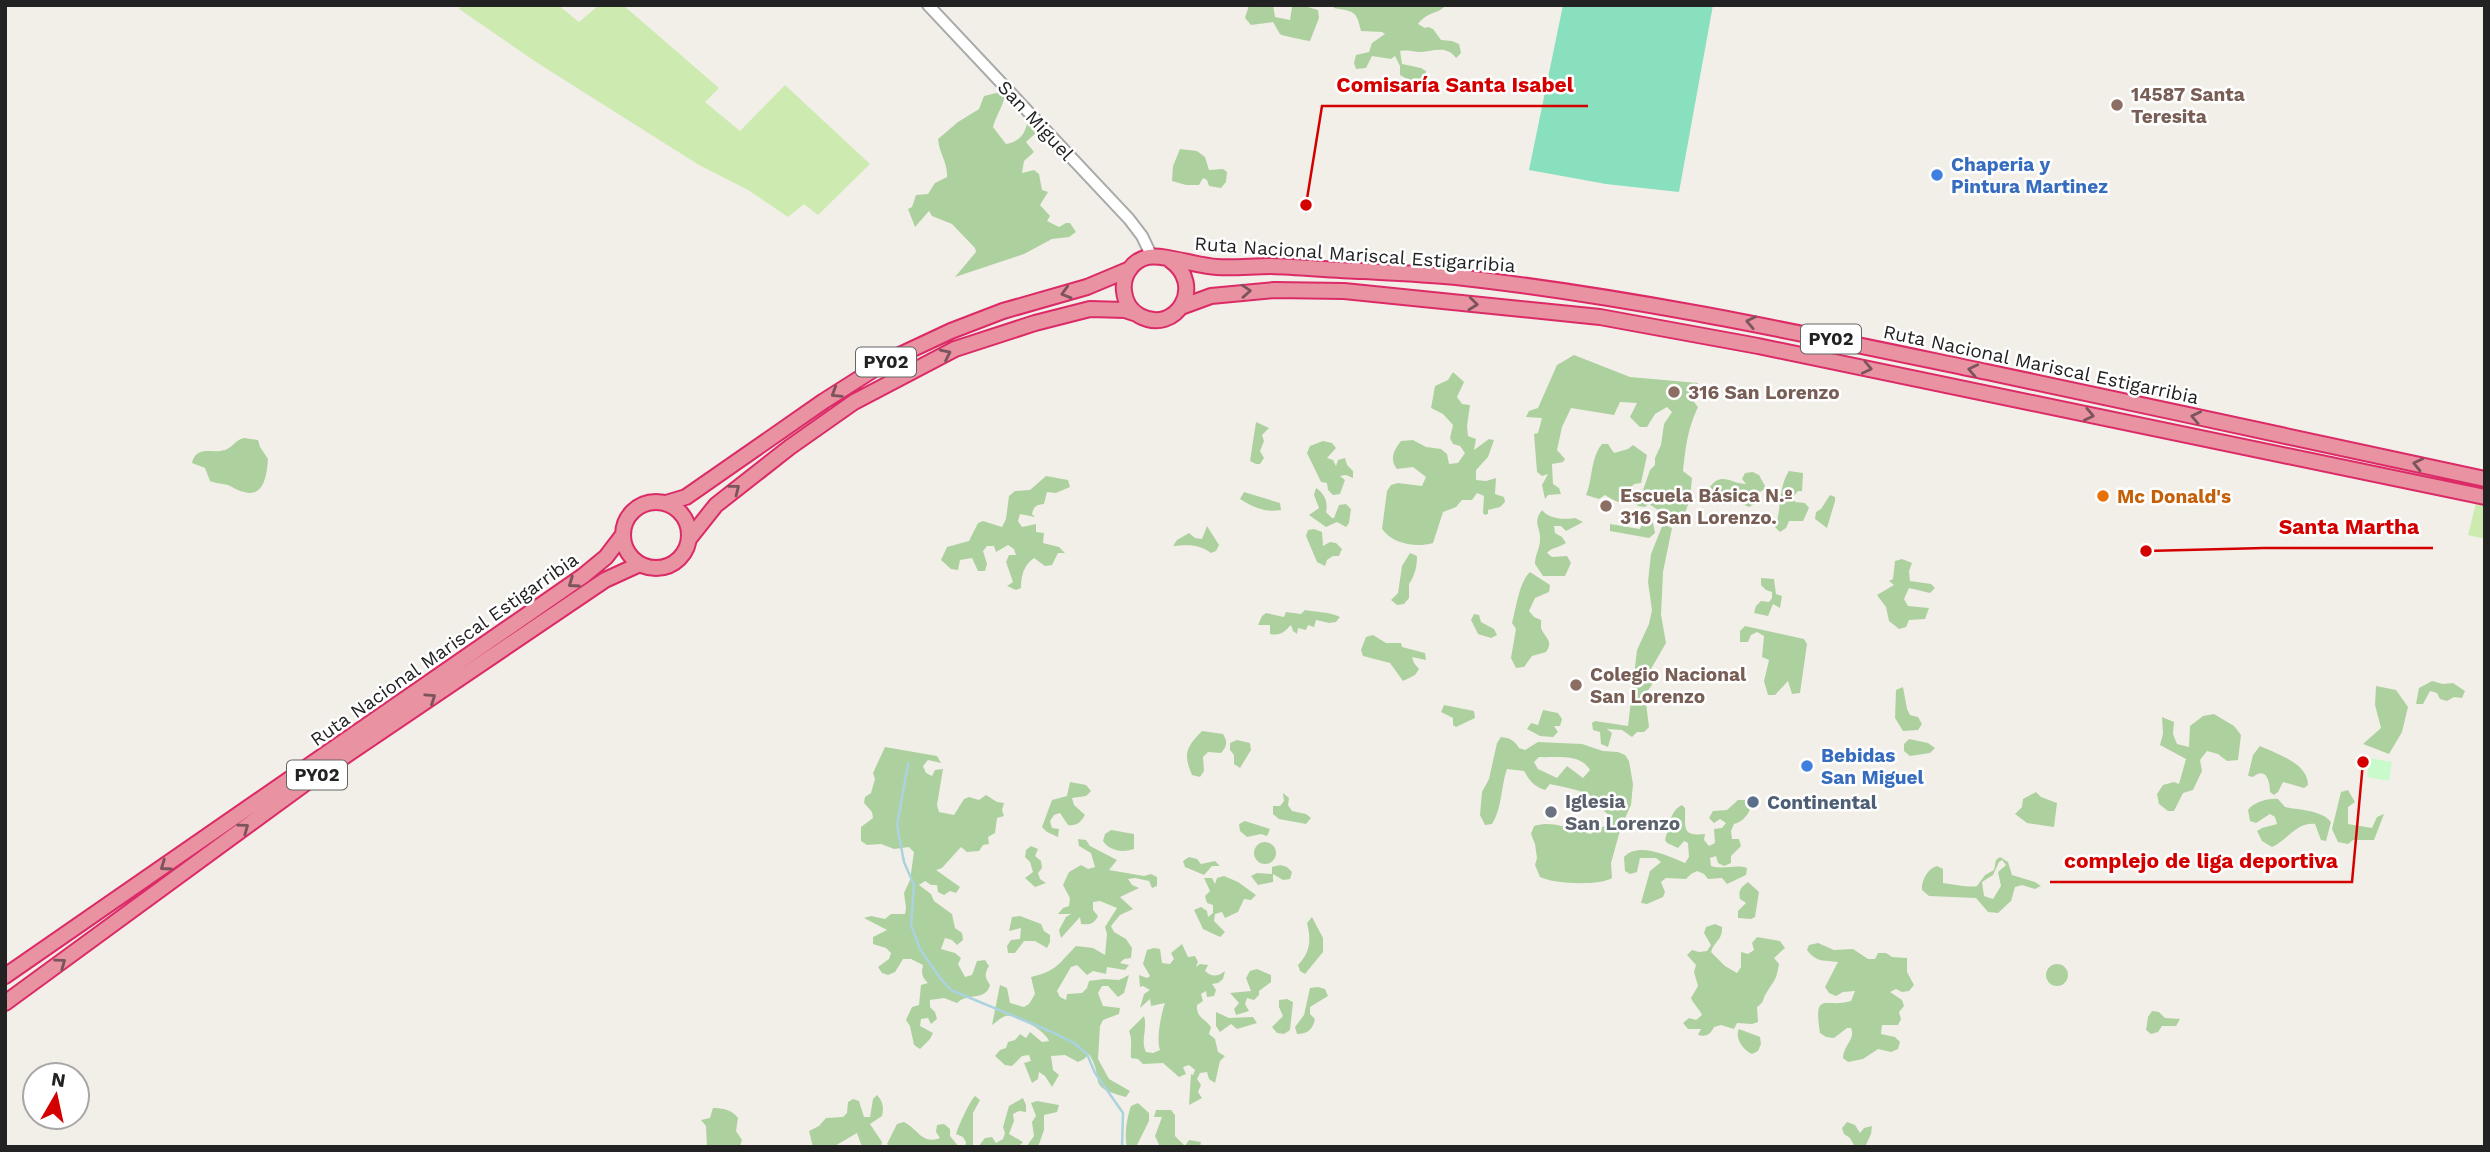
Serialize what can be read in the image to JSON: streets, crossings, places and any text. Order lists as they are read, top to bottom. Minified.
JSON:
{"streets":{"highway":["Ruta Nacional Mariscal Estigarribia","PY02"],"street":["San Miguel"]},"crossings":[["San Miguel","Ruta Nacional Mariscal Estigarribia"],["San Miguel","PY02"],["Ruta Nacional Mariscal Estigarribia","PY02"]],"places":["14587 Santa Teresita","Chaperia y Pintura Martinez","Comisaría Santa Isabel","316 San Lorenzo","Mc Donald's","Escuela Básica N.º 316 San Lorenzo.","Santa Martha","Colegio Nacional San Lorenzo","complejo de liga deportiva","Bebidas San Miguel","Continental","Iglesia San Lorenzo"],"north":"top"}
